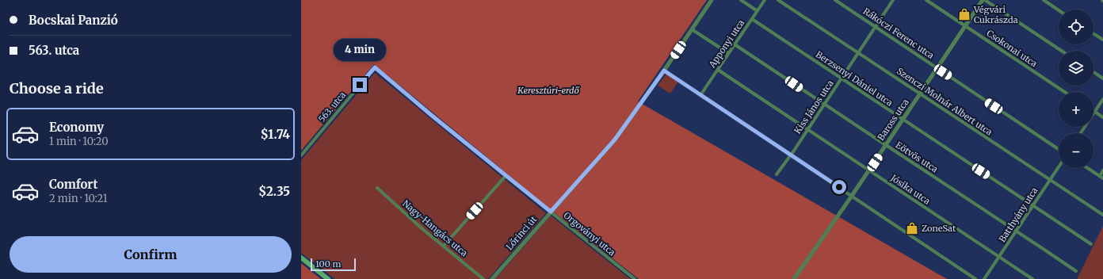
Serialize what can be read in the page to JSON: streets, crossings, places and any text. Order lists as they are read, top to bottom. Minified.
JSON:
{"streets":{"street":["Rákóczi Ferenc utca","Apponyi utca","Csokonai utca","Berzsenyi Dániel utca","Szenczi Molnár Albert utca","563. utca","Kiss János utca","Baross utca","Eötvös utca","Jósika utca","Batthyány utca","Nagy-Hangács utca","Lőrinci út","Orgoványi utca"]},"crossings":[["Rákóczi Ferenc utca","Kiss János utca"],["Rákóczi Ferenc utca","Baross utca"],["Apponyi utca","Berzsenyi Dániel utca"],["Apponyi utca","Eötvös utca"],["Apponyi utca","Jósika utca"],["Csokonai utca","Baross utca"],["Berzsenyi Dániel utca","Kiss János utca"],["Berzsenyi Dániel utca","Baross utca"],["Berzsenyi Dániel utca","Batthyány utca"],["Szenczi Molnár Albert utca","Kiss János utca"],["Szenczi Molnár Albert utca","Baross utca"],["Szenczi Molnár Albert utca","Batthyány utca"],["563. utca","Orgoványi utca"],["Kiss János utca","Eötvös utca"],["Kiss János utca","Jósika utca"],["Baross utca","Eötvös utca"],["Baross utca","Jósika utca"],["Eötvös utca","Batthyány utca"],["Jósika utca","Batthyány utca"],["Lőrinci út","Orgoványi utca"]],"parks":["Keresztúri-erdő"],"places":{"shop":["Végvári Cukrászda","ZoneSat"]},"scale_bar":"100 m","page":{"banner":["Bocskai Panzió","563. utca"],"map_buttons":["+","−"],"bubble":"4 min","heading":"Choose a ride","list":[{"name":"Economy","note":"1 min · 10:20","value":"$1.74"},{"name":"Comfort","note":"2 min · 10:21","value":"$2.35"}],"buttons":"Confirm","scale":"100 m"}}
